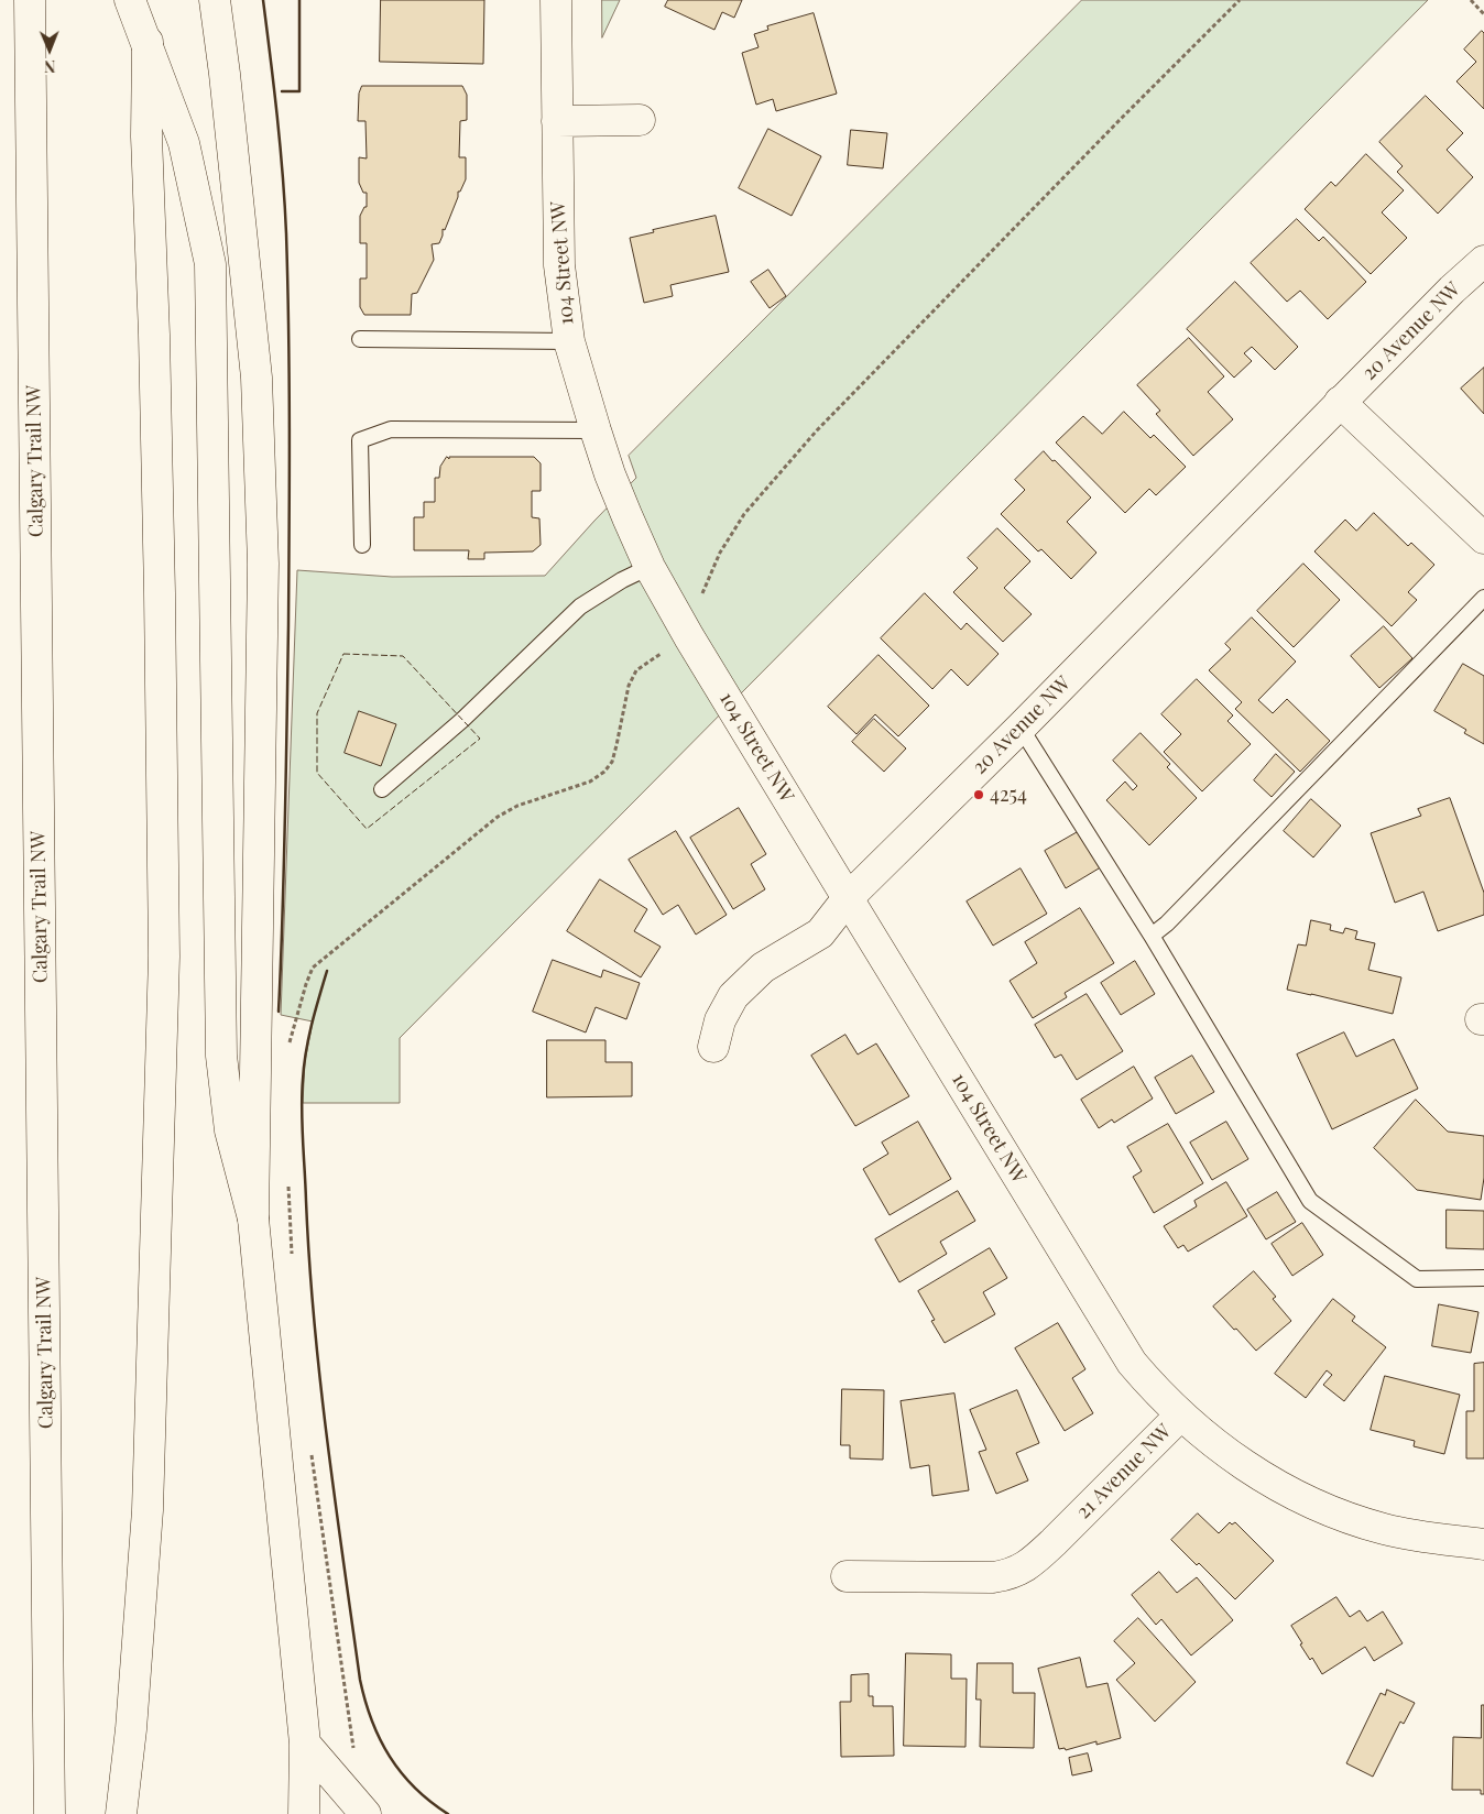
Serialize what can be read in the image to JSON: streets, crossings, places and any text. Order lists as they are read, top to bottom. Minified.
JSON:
{"streets":{"main road":["104 Street NW","20 Avenue NW","Calgary Trail NW","21 Avenue NW"]},"crossings":[["104 Street NW","20 Avenue NW"],["104 Street NW","21 Avenue NW"]],"places":["4254"],"north":"bottom"}
